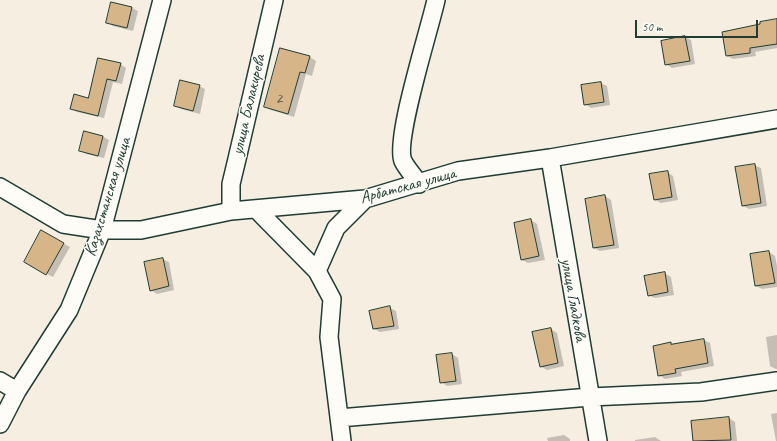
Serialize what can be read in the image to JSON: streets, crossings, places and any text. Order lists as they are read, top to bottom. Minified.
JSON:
{"streets":{"street":["улица Балакирева","Арбатская улица","Казахстанская улица","улица Гладкова"]},"crossings":[["улица Балакирева","Арбатская улица"],["Арбатская улица","Казахстанская улица"],["Арбатская улица","улица Гладкова"]],"house_numbers":["2"],"scale_bar":"50 m"}
